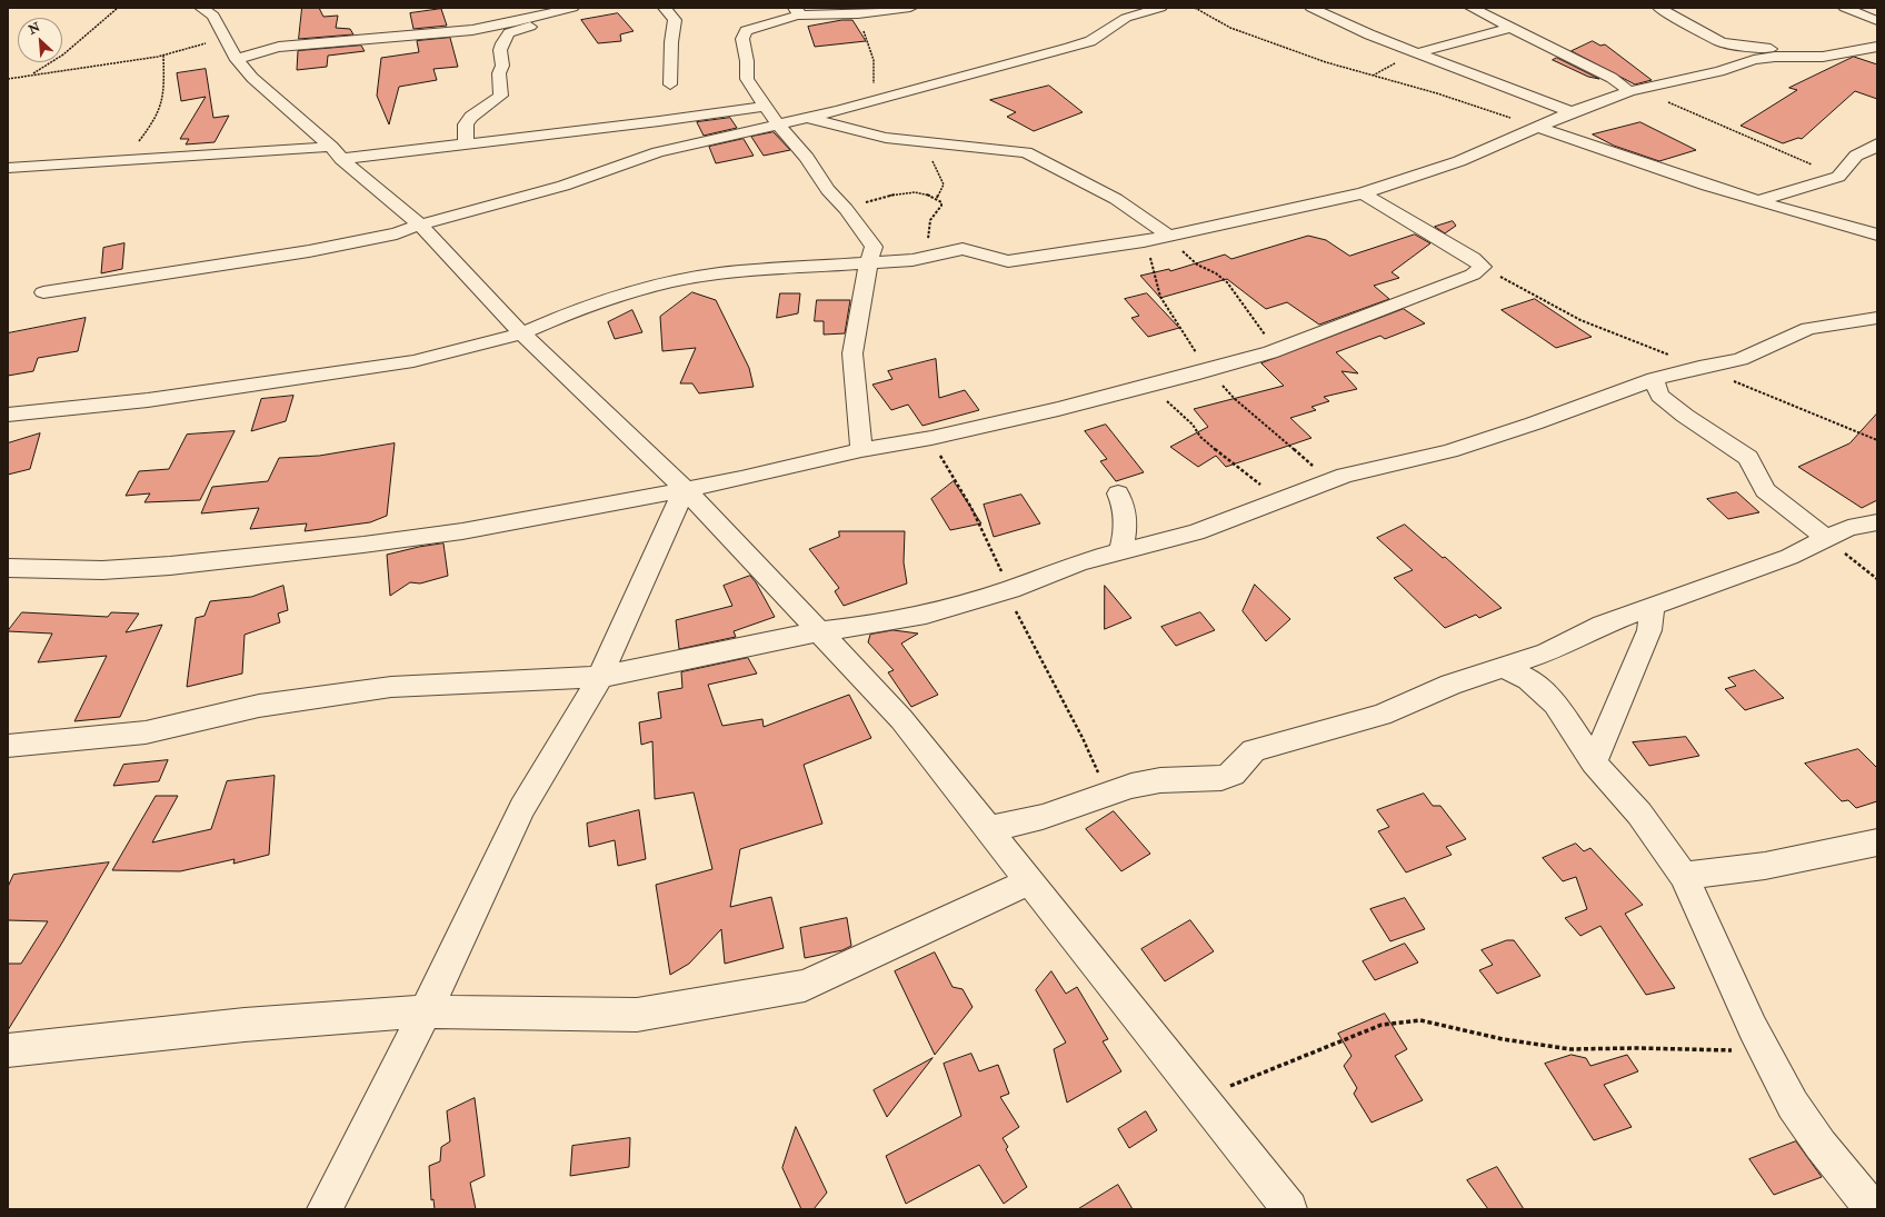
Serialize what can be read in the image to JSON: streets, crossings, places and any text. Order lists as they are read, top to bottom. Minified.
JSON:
{"north":"top left"}
